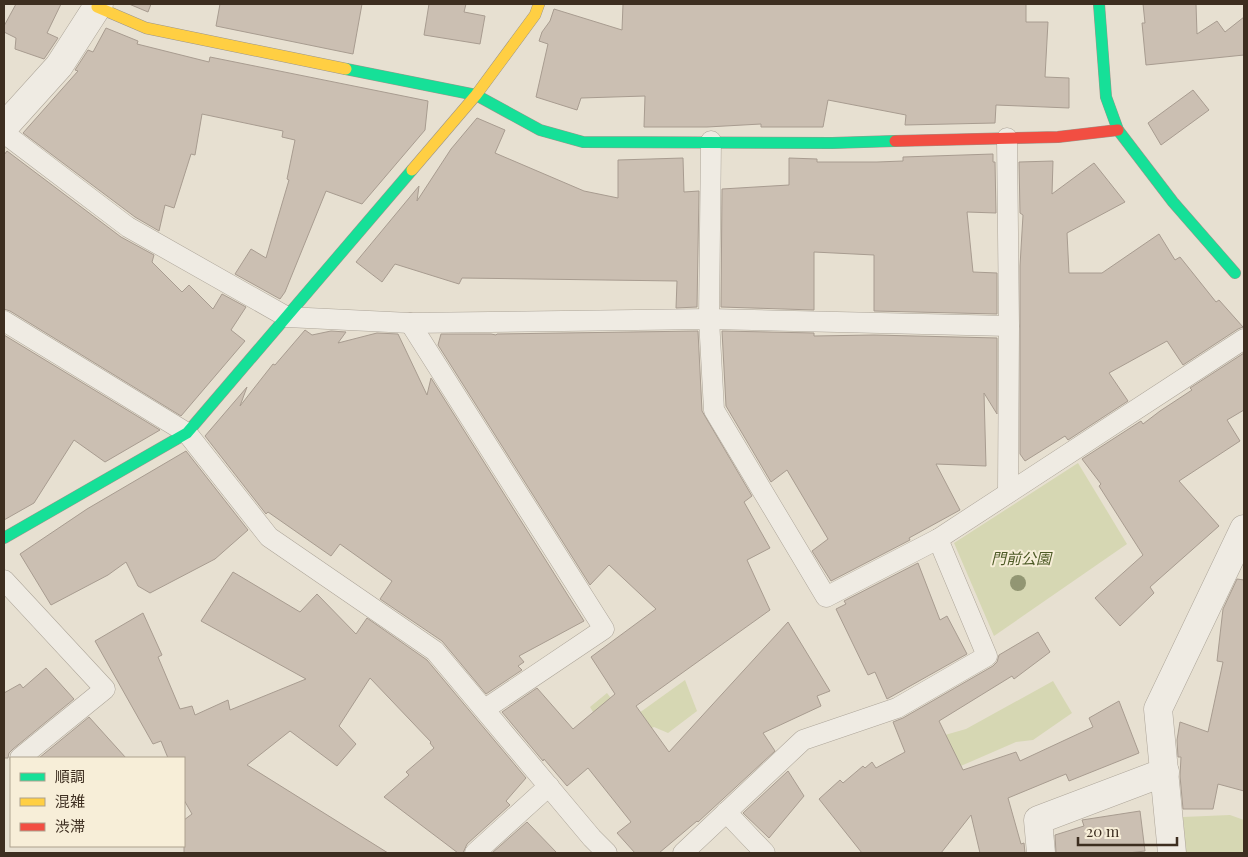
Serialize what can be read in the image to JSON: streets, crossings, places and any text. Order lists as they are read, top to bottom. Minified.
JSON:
{"parks":["門前公園"],"legend":["順調","混雑","渋滞"],"scale_bar":"20 m"}
